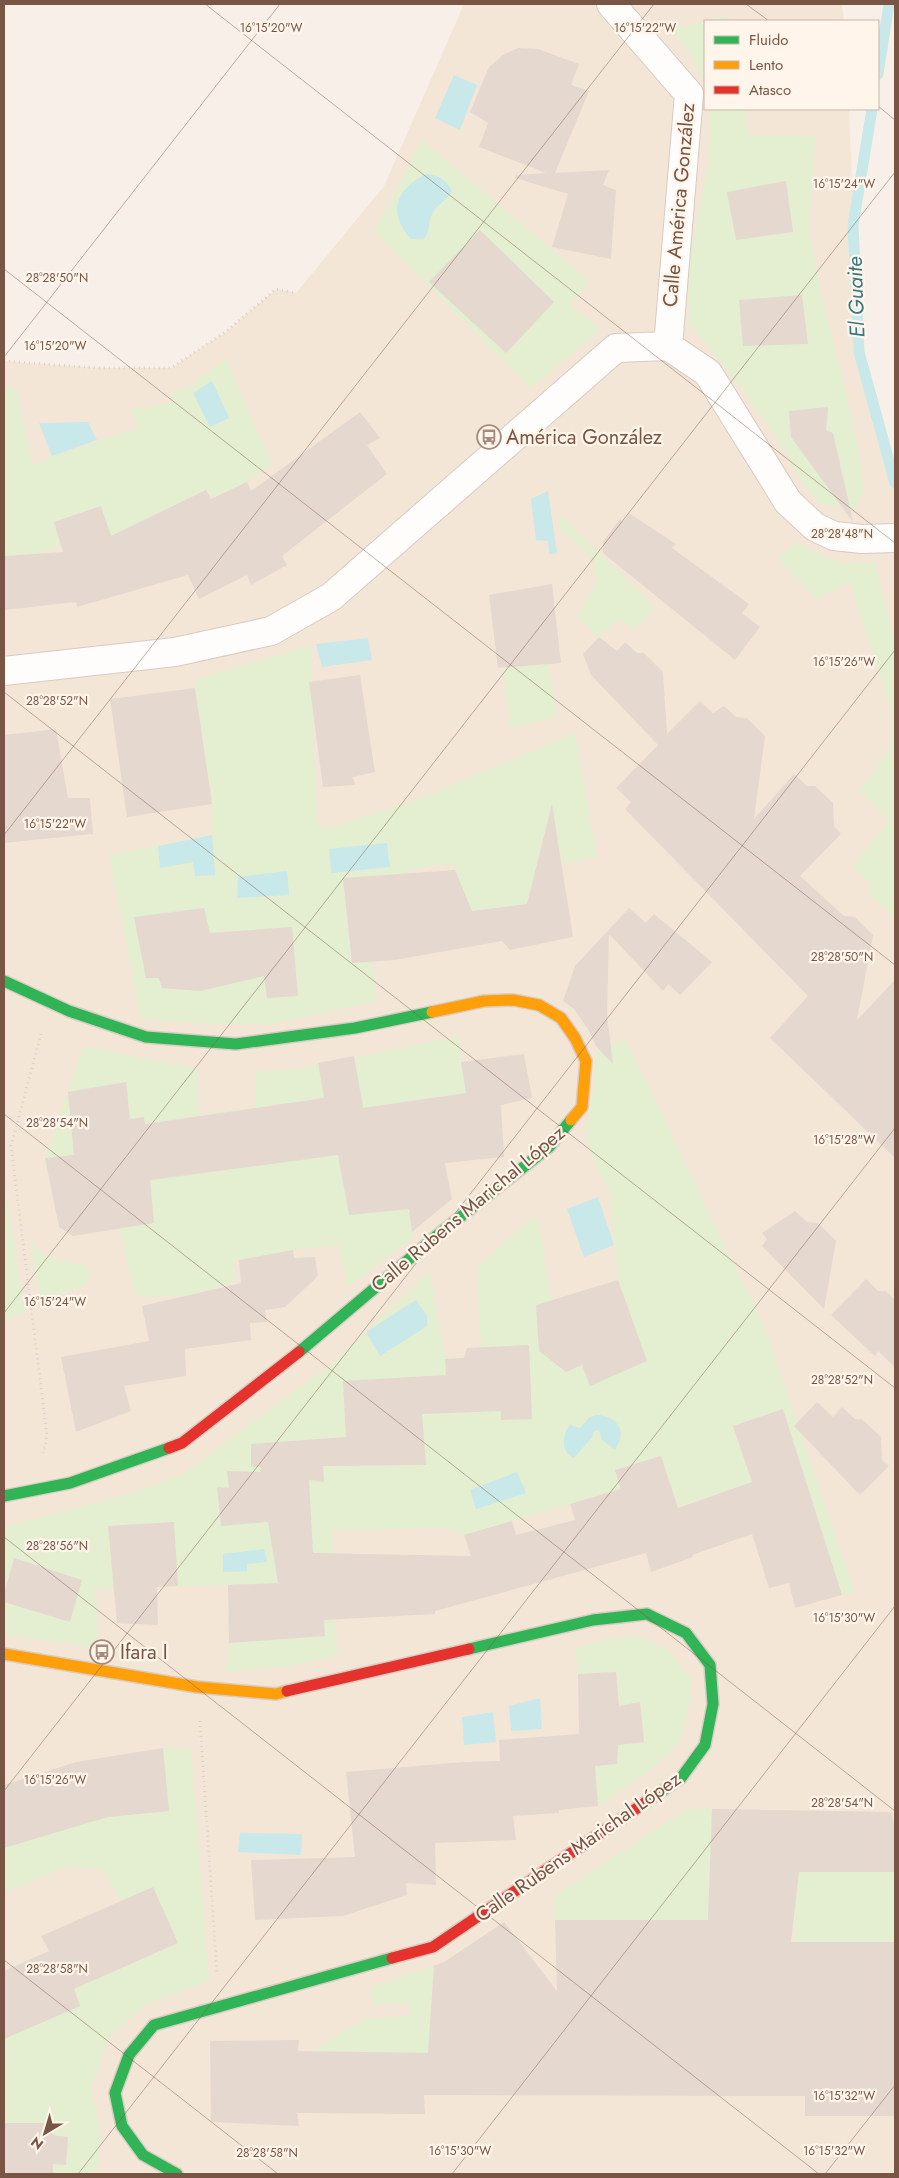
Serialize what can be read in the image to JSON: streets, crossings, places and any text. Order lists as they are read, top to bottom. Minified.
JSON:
{"streets":{"street":["Calle América González","Calle Rubens Marichal López"]},"water":["El Guaite"],"places":{"bus stop":["América González","Ifara I"]},"legend":["Fluido","Lento","Atasco"],"north":"bottom left","coordinates":["16°15'20\"W","16°15'22\"W","16°15'24\"W","28°28'50\"N","28°28'48\"N","16°15'26\"W","28°28'52\"N","28°28'54\"N","16°15'28\"W","28°28'56\"N","16°15'30\"W","28°28'58\"N","16°15'32\"W"]}
